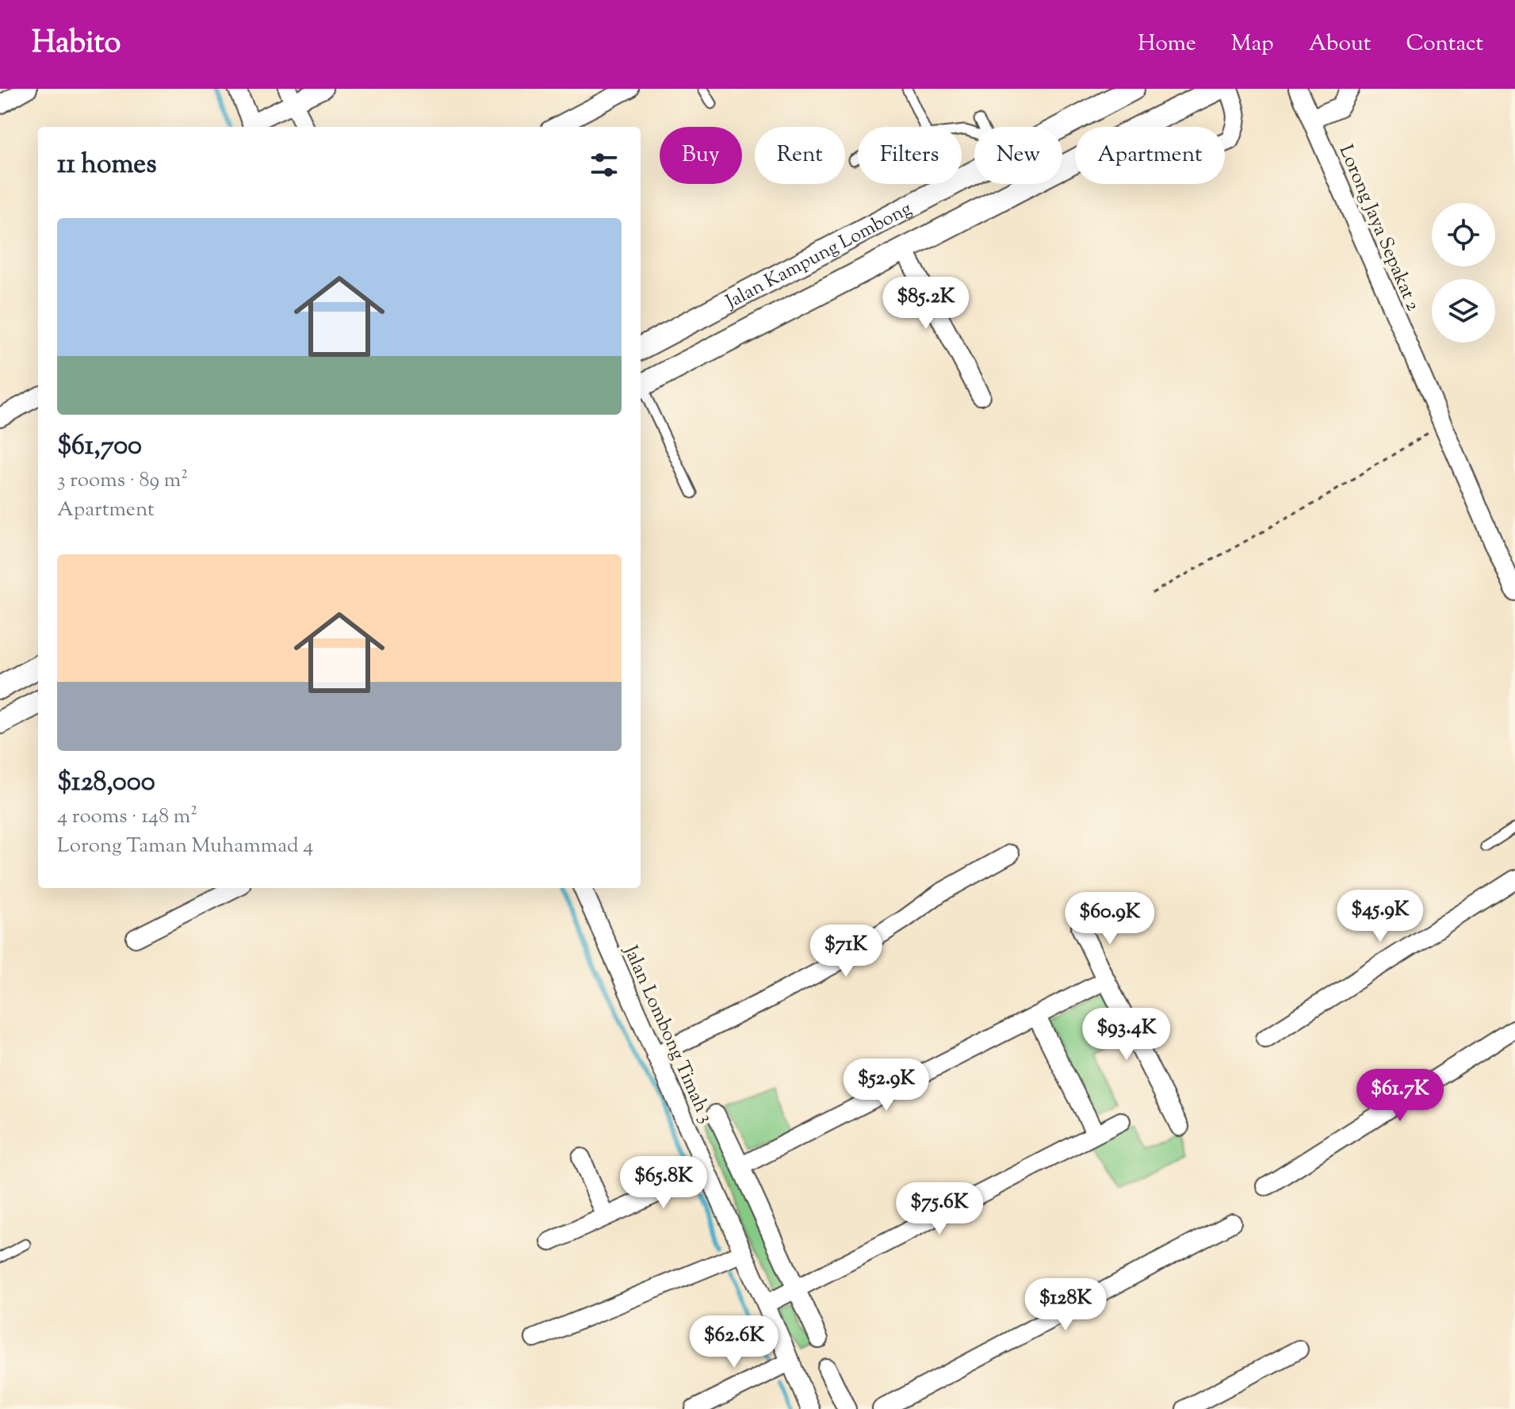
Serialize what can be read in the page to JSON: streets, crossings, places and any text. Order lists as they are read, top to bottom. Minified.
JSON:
{"streets":{"street":["Lorong Jaya Sepakat 2","Jalan Kampung Lombong","Jalan Lombong Timah 3"]},"page":{"header":"Habito","nav":["Home","Map","About","Contact"],"chip":["Buy","Rent","Filters","New","Apartment"],"heading":"11 homes","list":[{"name":"$61,700","note":"3 rooms · 89 m² · Apartment"},{"name":"$128,000","note":"4 rooms · 148 m² · Lorong Taman Muhammad 4"}],"price":["$85.2K","$45.9K","$60.9K","$71K","$93.4K","$52.9K","$61.7K","$65.8K","$75.6K","$128K","$62.6K"]}}
